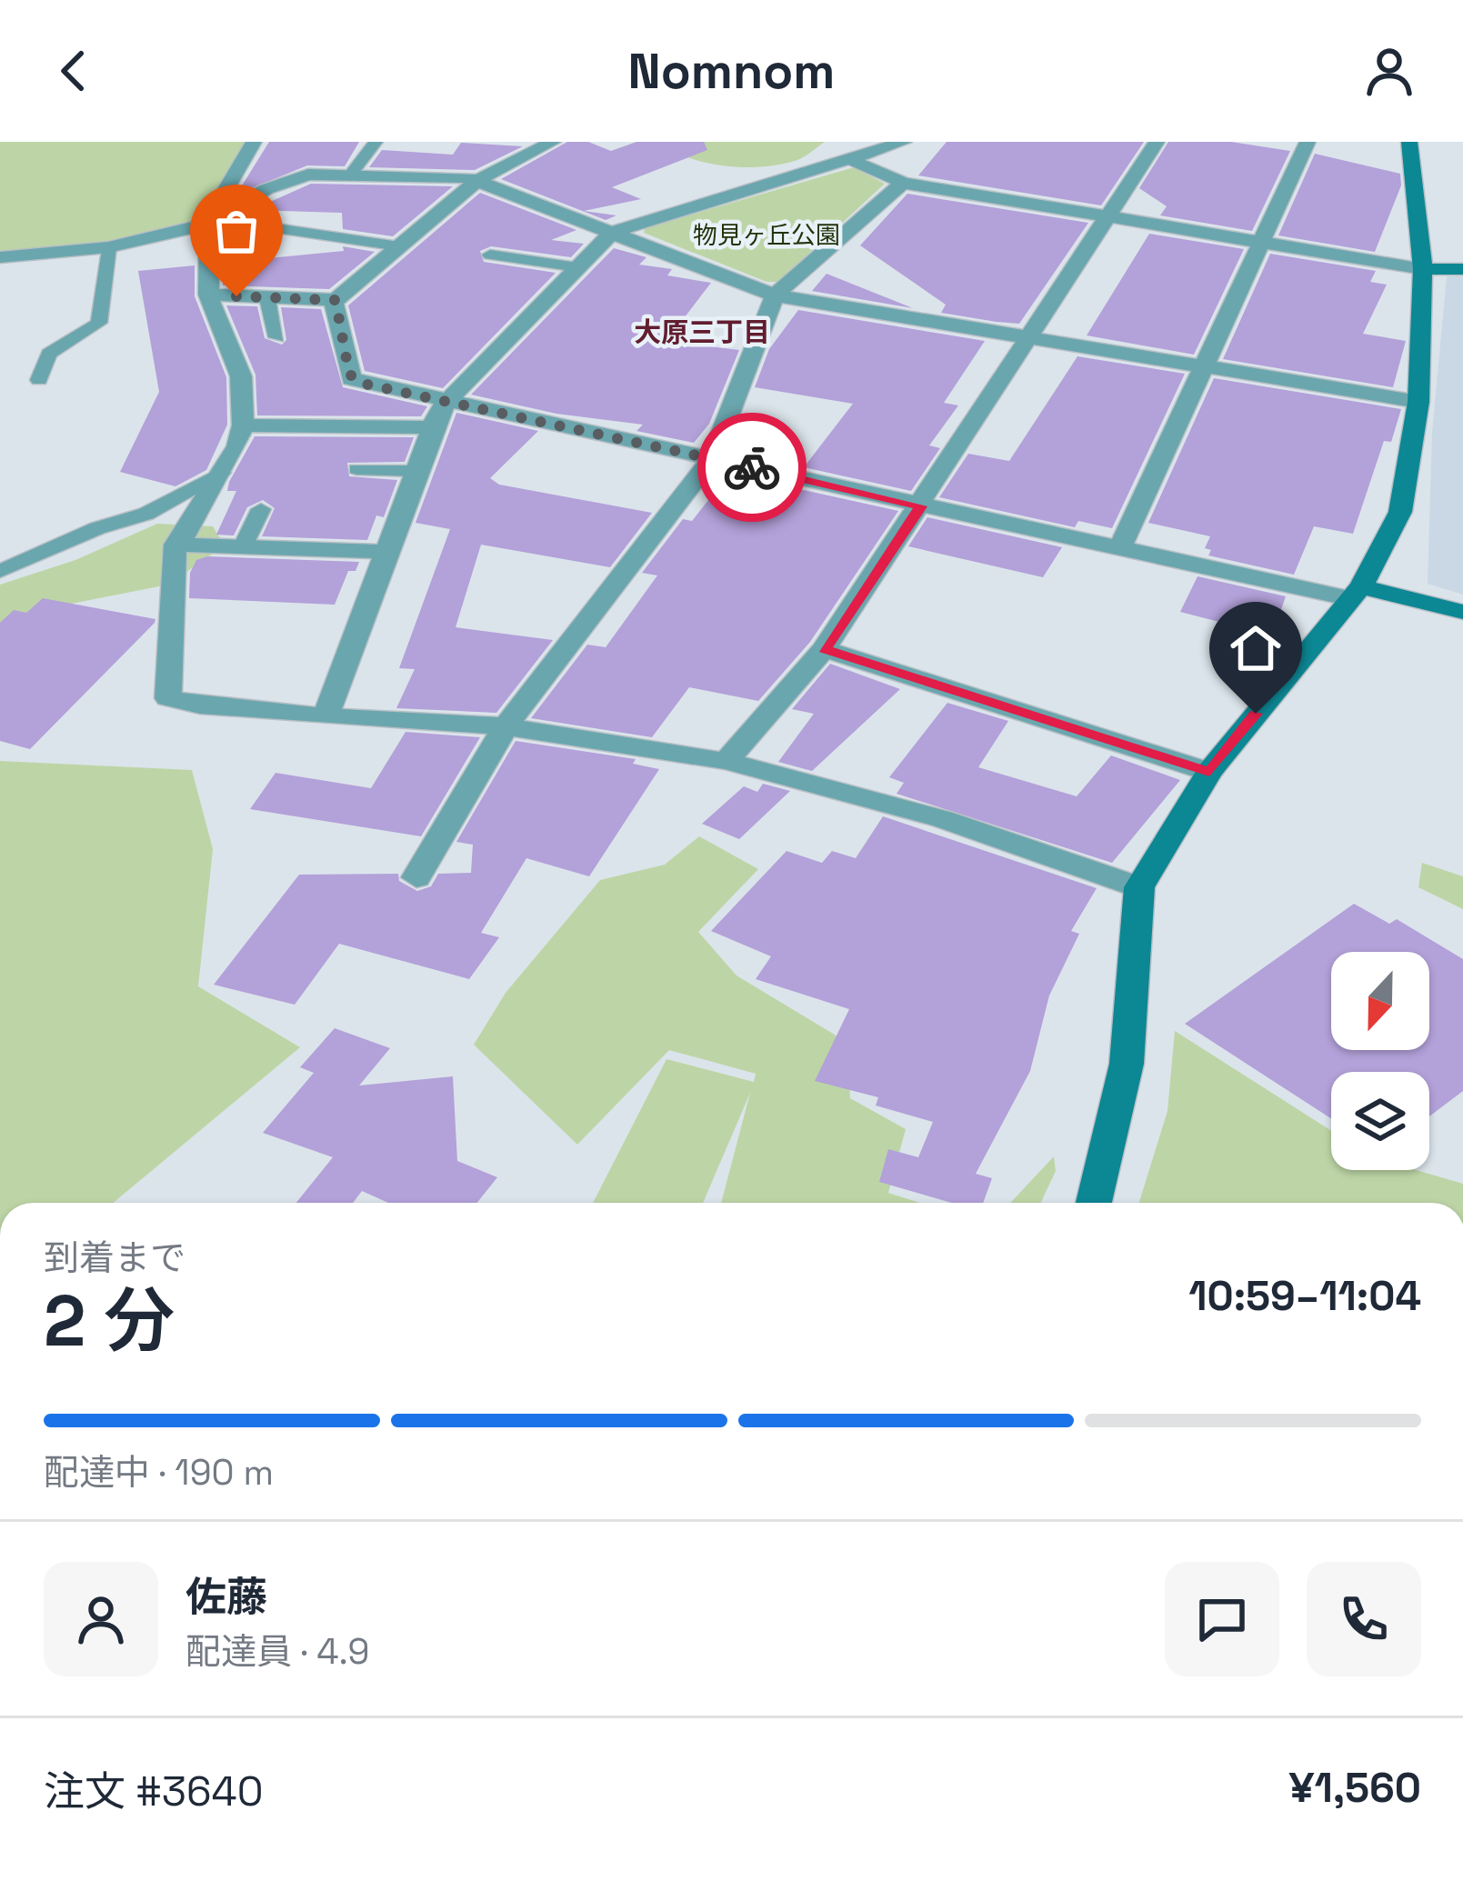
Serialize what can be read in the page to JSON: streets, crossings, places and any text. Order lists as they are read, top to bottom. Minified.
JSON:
{"districts":["大原三丁目"],"parks":["物見ヶ丘公園"],"north":"bottom","page":{"header":"Nomnom","heading":["2 分","到着まで","10:59–11:04"],"panel":["佐藤","配達員 · 4.9","注文 #3640","¥1,560"],"bar":"配達中 · 190 m"}}
